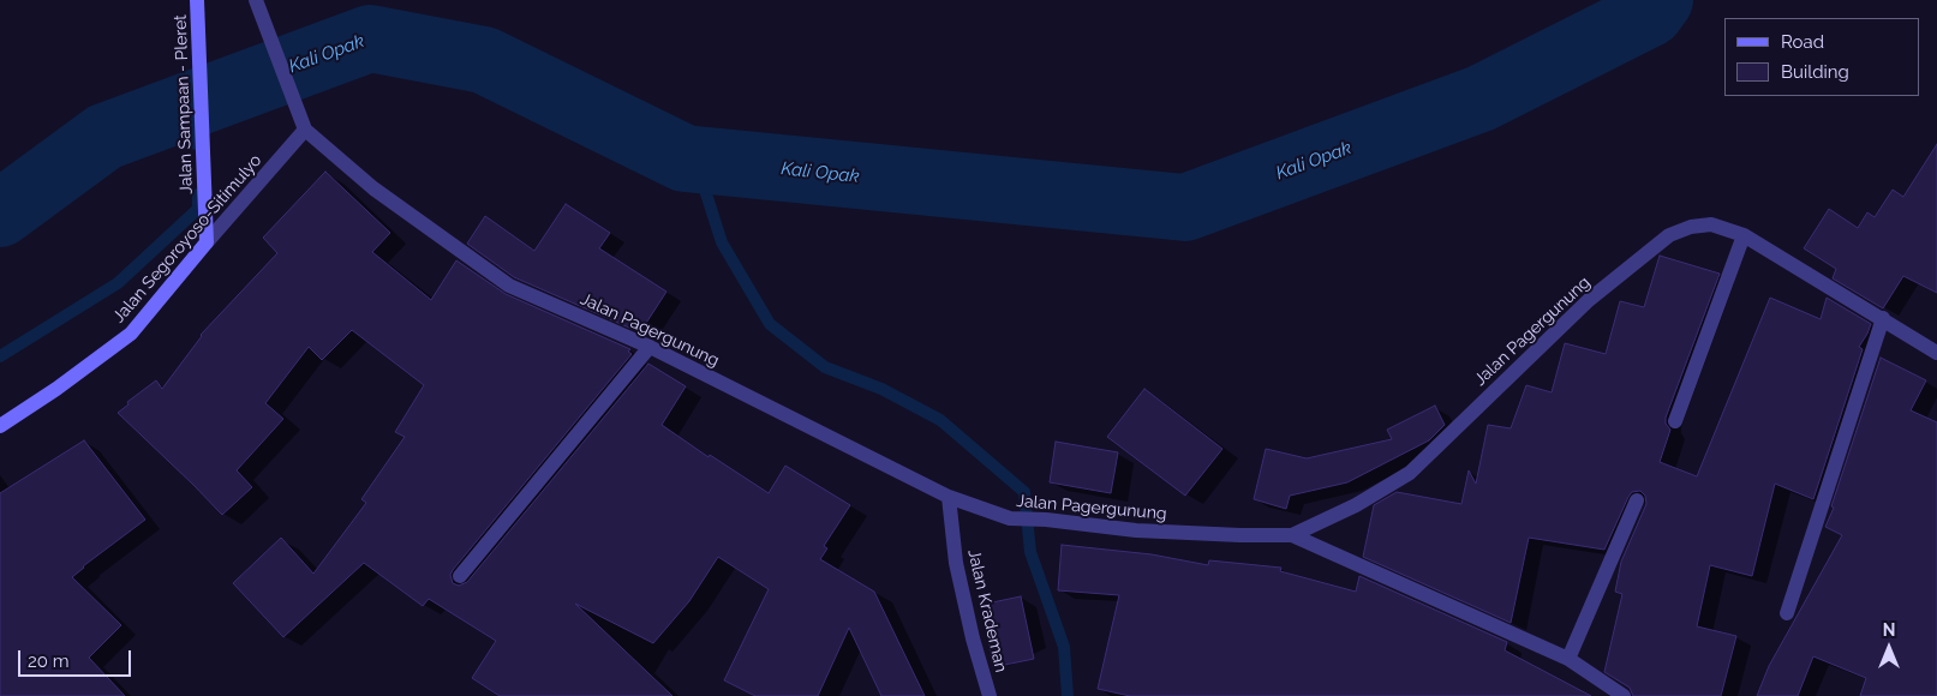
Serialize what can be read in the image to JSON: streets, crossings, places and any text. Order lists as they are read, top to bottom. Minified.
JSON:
{"streets":{"main road":["Jalan Sampaan - Pleret","Jalan Segoroyoso-Sitimulyo"],"street":["Jalan Pagergunung","Jalan Krademan"]},"crossings":[["Jalan Sampaan - Pleret","Jalan Segoroyoso-Sitimulyo"],["Jalan Segoroyoso-Sitimulyo","Jalan Pagergunung"],["Jalan Pagergunung","Jalan Krademan"]],"water":["Kali Opak"],"legend":["Road","Building"],"scale_bar":"20 m","north":"top"}
